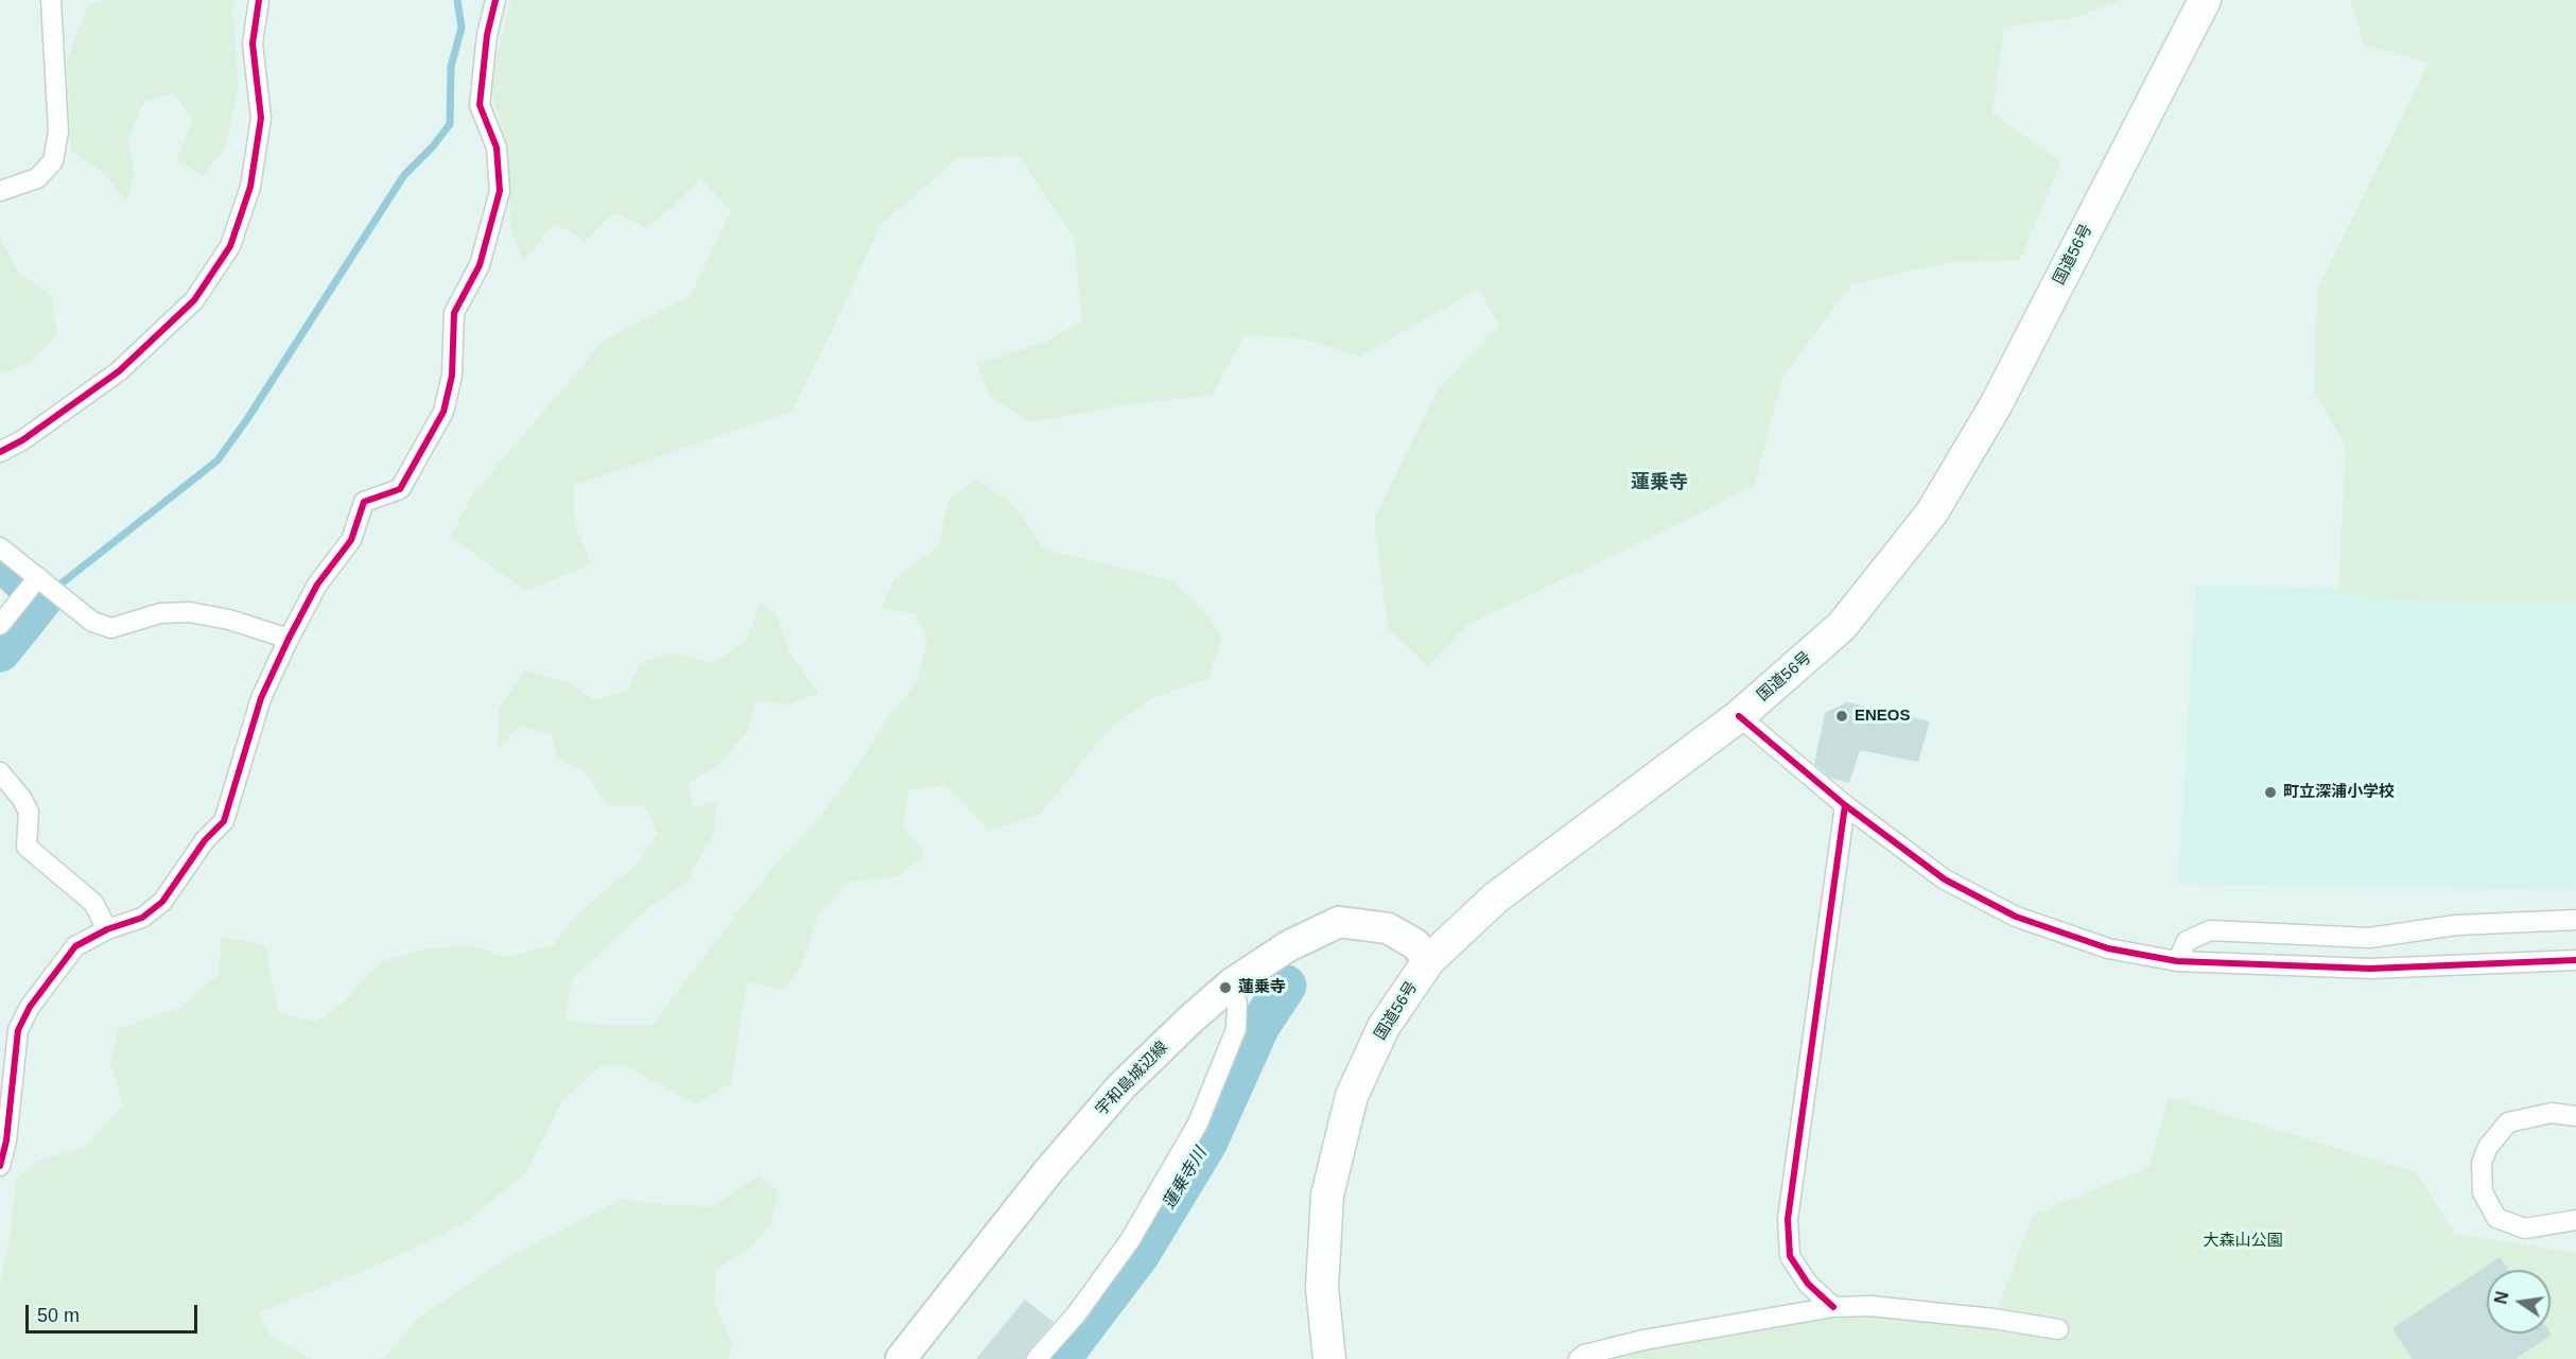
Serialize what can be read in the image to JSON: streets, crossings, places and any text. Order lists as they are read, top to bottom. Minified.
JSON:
{"streets":{"highway":["国道56号"],"main road":["宇和島城辺線"]},"crossings":[["国道56号","宇和島城辺線"]],"districts":["蓮乗寺"],"water":["蓮乗寺川"],"parks":["大森山公園"],"places":["ENEOS","町立深浦小学校","蓮乗寺"],"scale_bar":"50 m","north":"left"}
